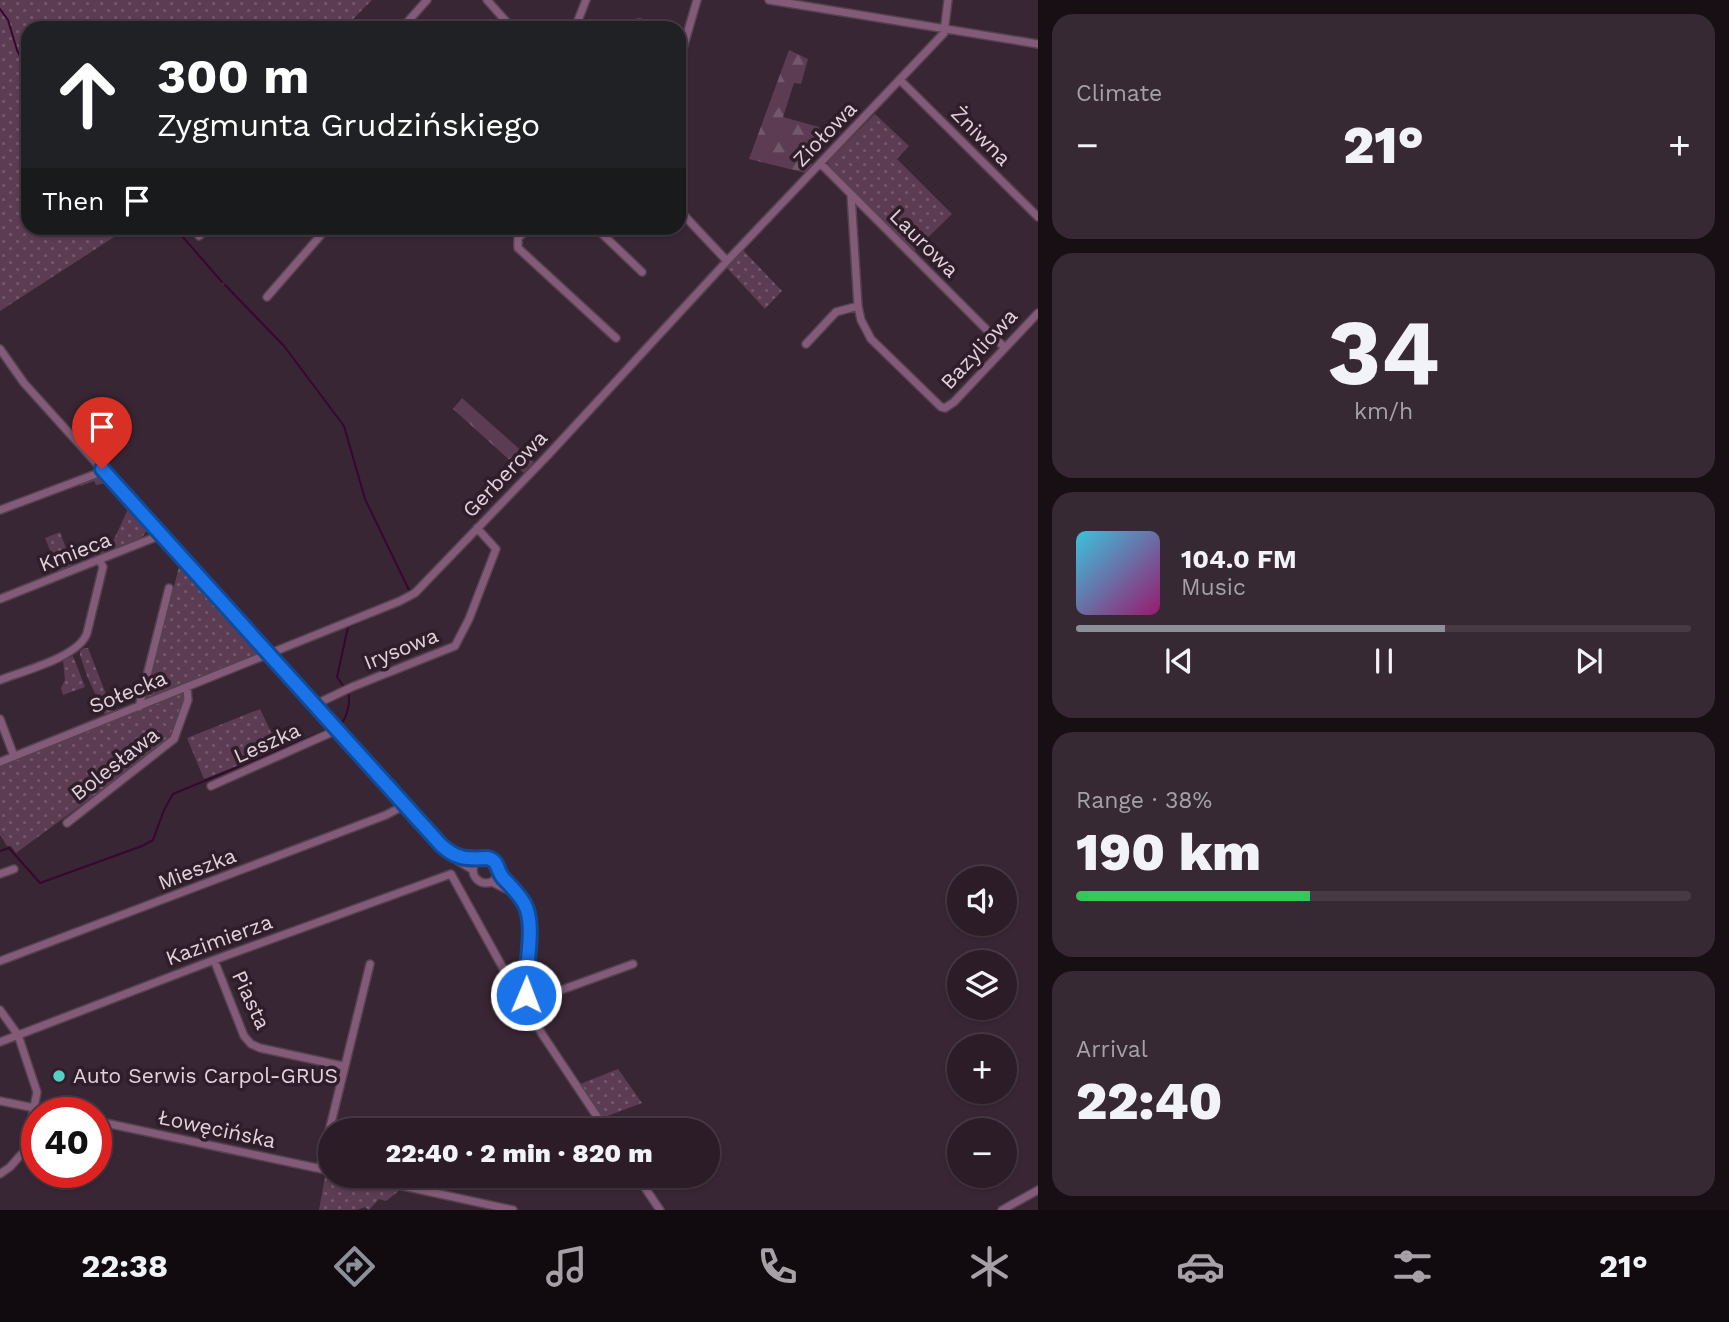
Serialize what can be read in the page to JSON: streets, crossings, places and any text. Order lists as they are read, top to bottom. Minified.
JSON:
{"streets":{"street":["Ziołowa","Żniwna","Laurowa","Bazyliowa","Gerberowa","Kmieca","Irysowa","Sołecka","Leszka","Bolesława","Mieszka","Kazimierza","Piasta","Łowęcińska"]},"crossings":[["Ziołowa","Żniwna"],["Ziołowa","Laurowa"],["Ziołowa","Gerberowa"],["Laurowa","Bazyliowa"],["Gerberowa","Irysowa"],["Gerberowa","Sołecka"],["Sołecka","Bolesława"],["Kazimierza","Piasta"]],"places":["Auto Serwis Carpol-GRUS"],"page":{"tile":["Climate",["34","km/h"],["Range · 38%","190 km"],["Arrival","22:40"]],"turn":["300 m","Zygmunta Grudzińskiego"],"heat":["−","21°","+"],"then":"Then","song":["104.0 FM","Music"],"map_buttons":["+","−"],"limit":"40","trip":"22:40 · 2 min · 820 m","tabs":["22:38","21°"]}}
